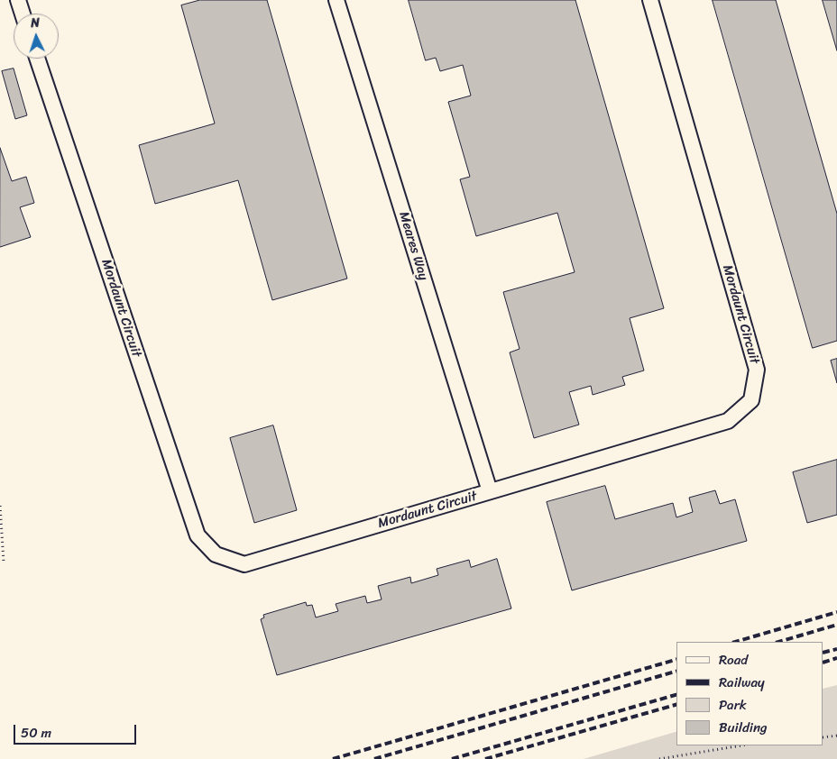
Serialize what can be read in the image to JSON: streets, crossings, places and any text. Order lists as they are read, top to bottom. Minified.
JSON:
{"streets":{"street":["Meares Way","Mordaunt Circuit"]},"crossings":[["Meares Way","Mordaunt Circuit"]],"legend":["Road","Railway","Park","Building"],"scale_bar":"50 m","north":"top"}
